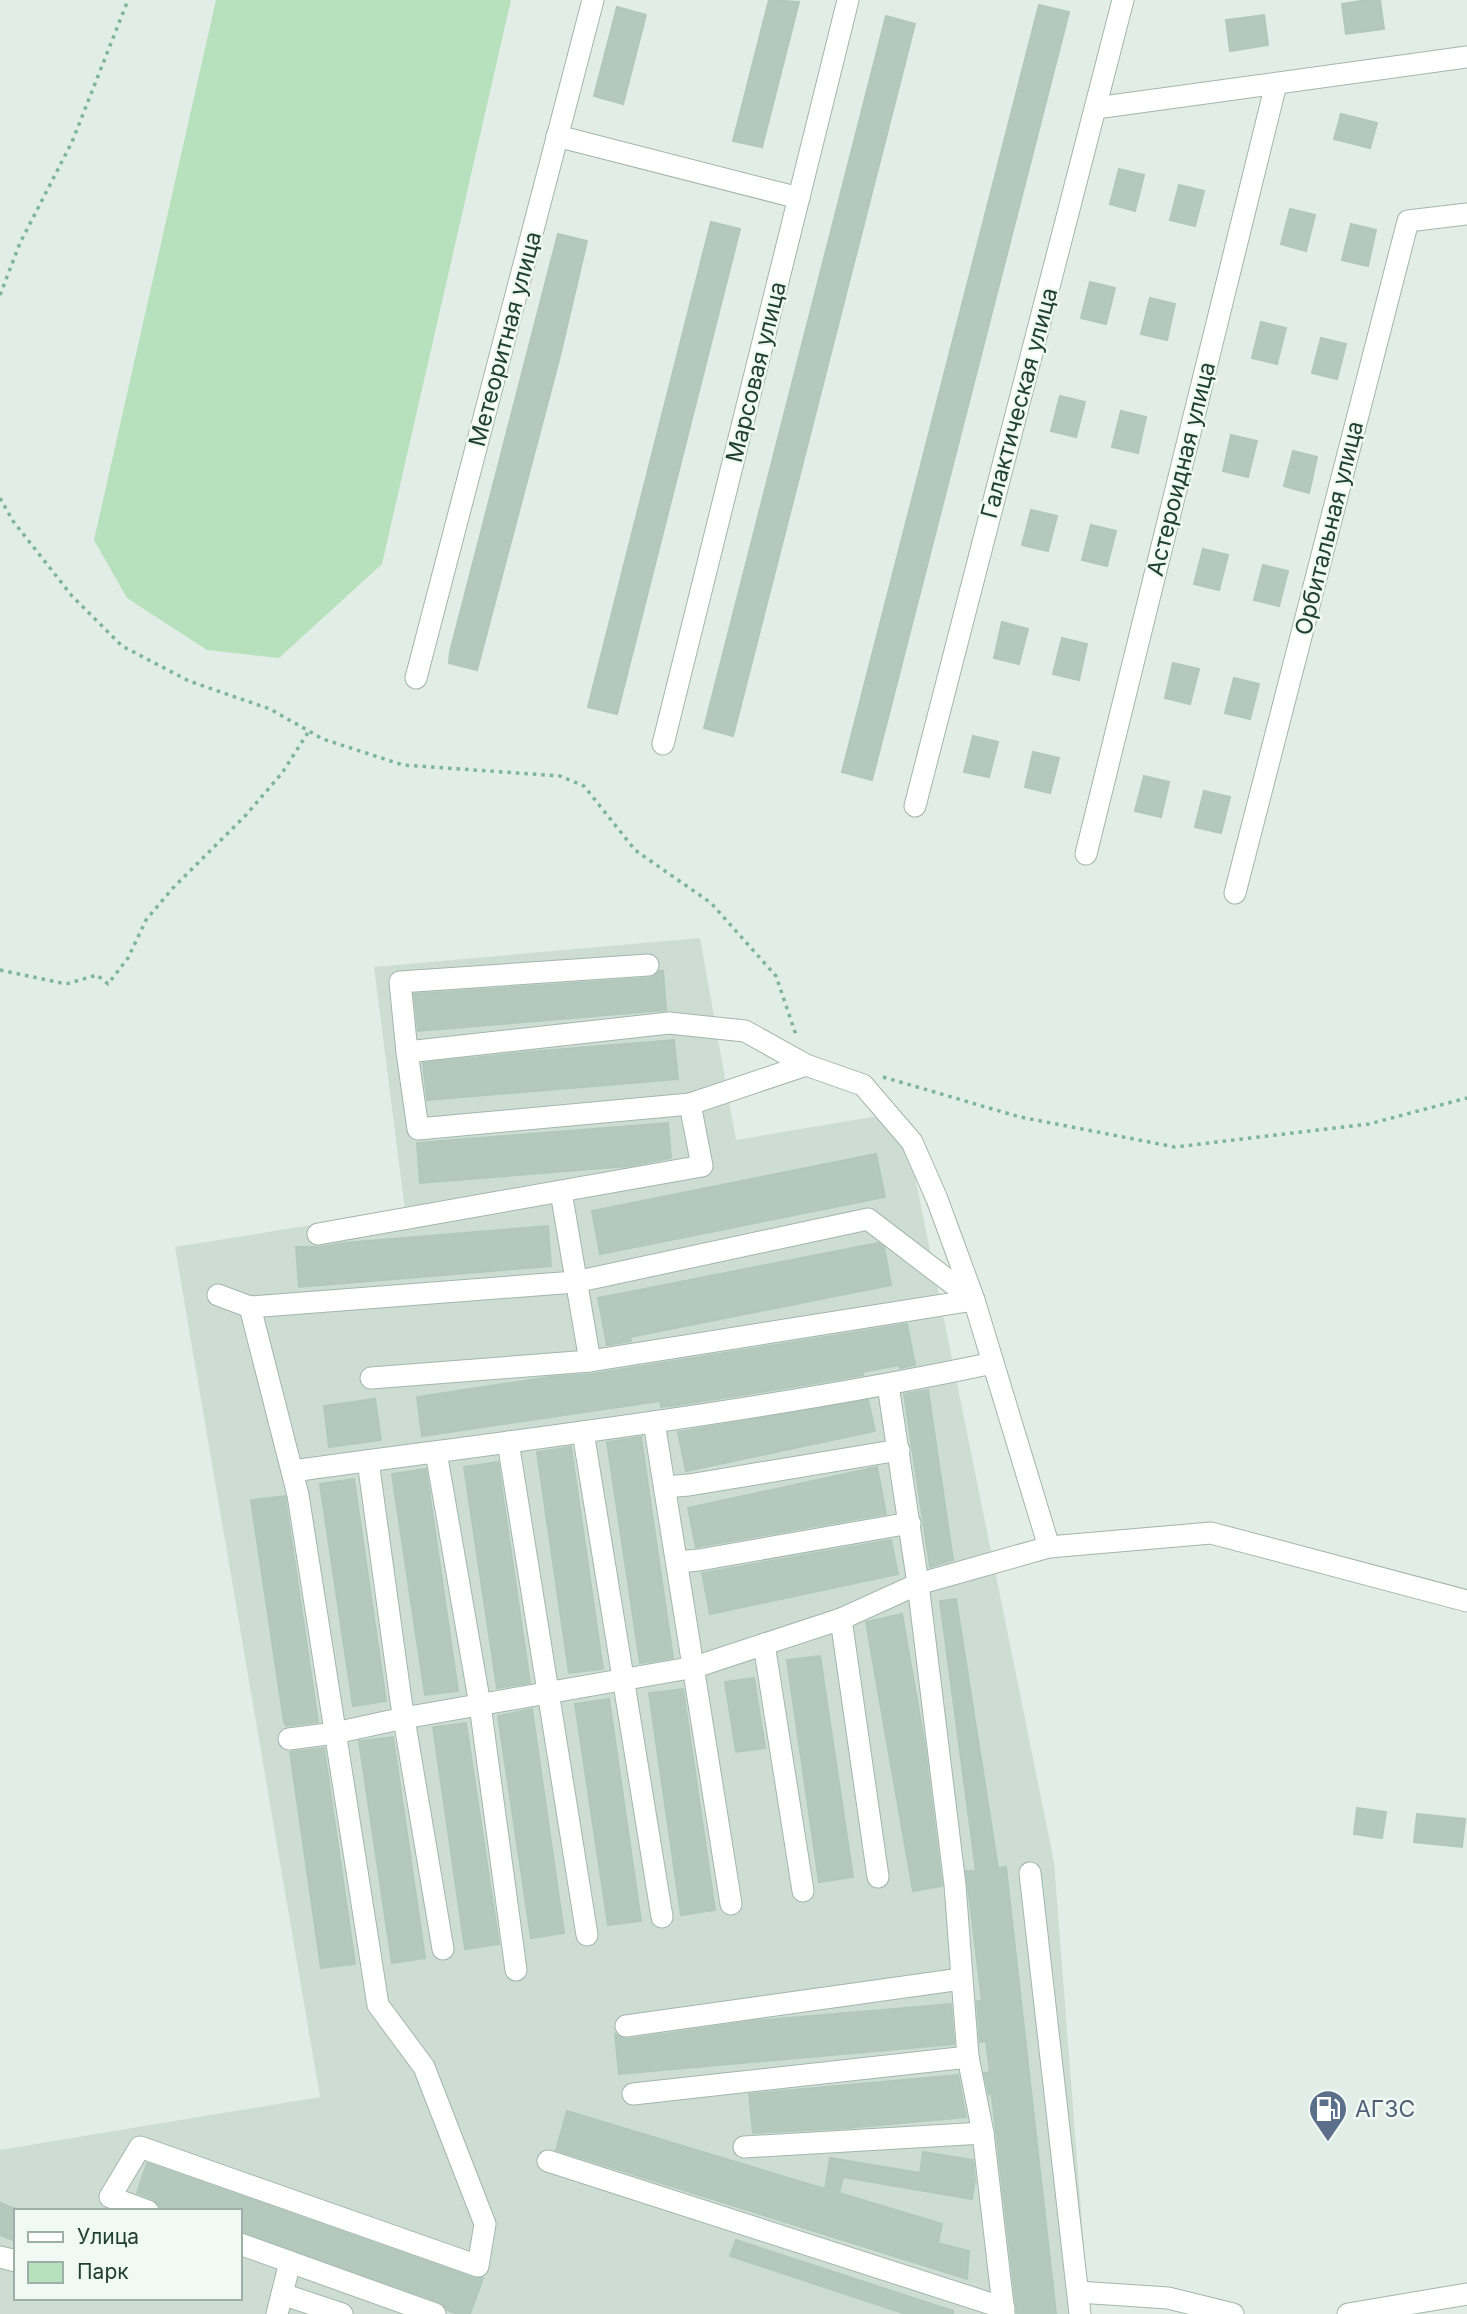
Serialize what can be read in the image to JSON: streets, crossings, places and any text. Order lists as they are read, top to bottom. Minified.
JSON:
{"streets":{"street":["Метеоритная улица","Марсовая улица","Галактическая улица","Астероидная улица","Орбитальная улица"]},"places":{"fuel station":["АГЗС"]},"legend":["Улица","Парк"]}
